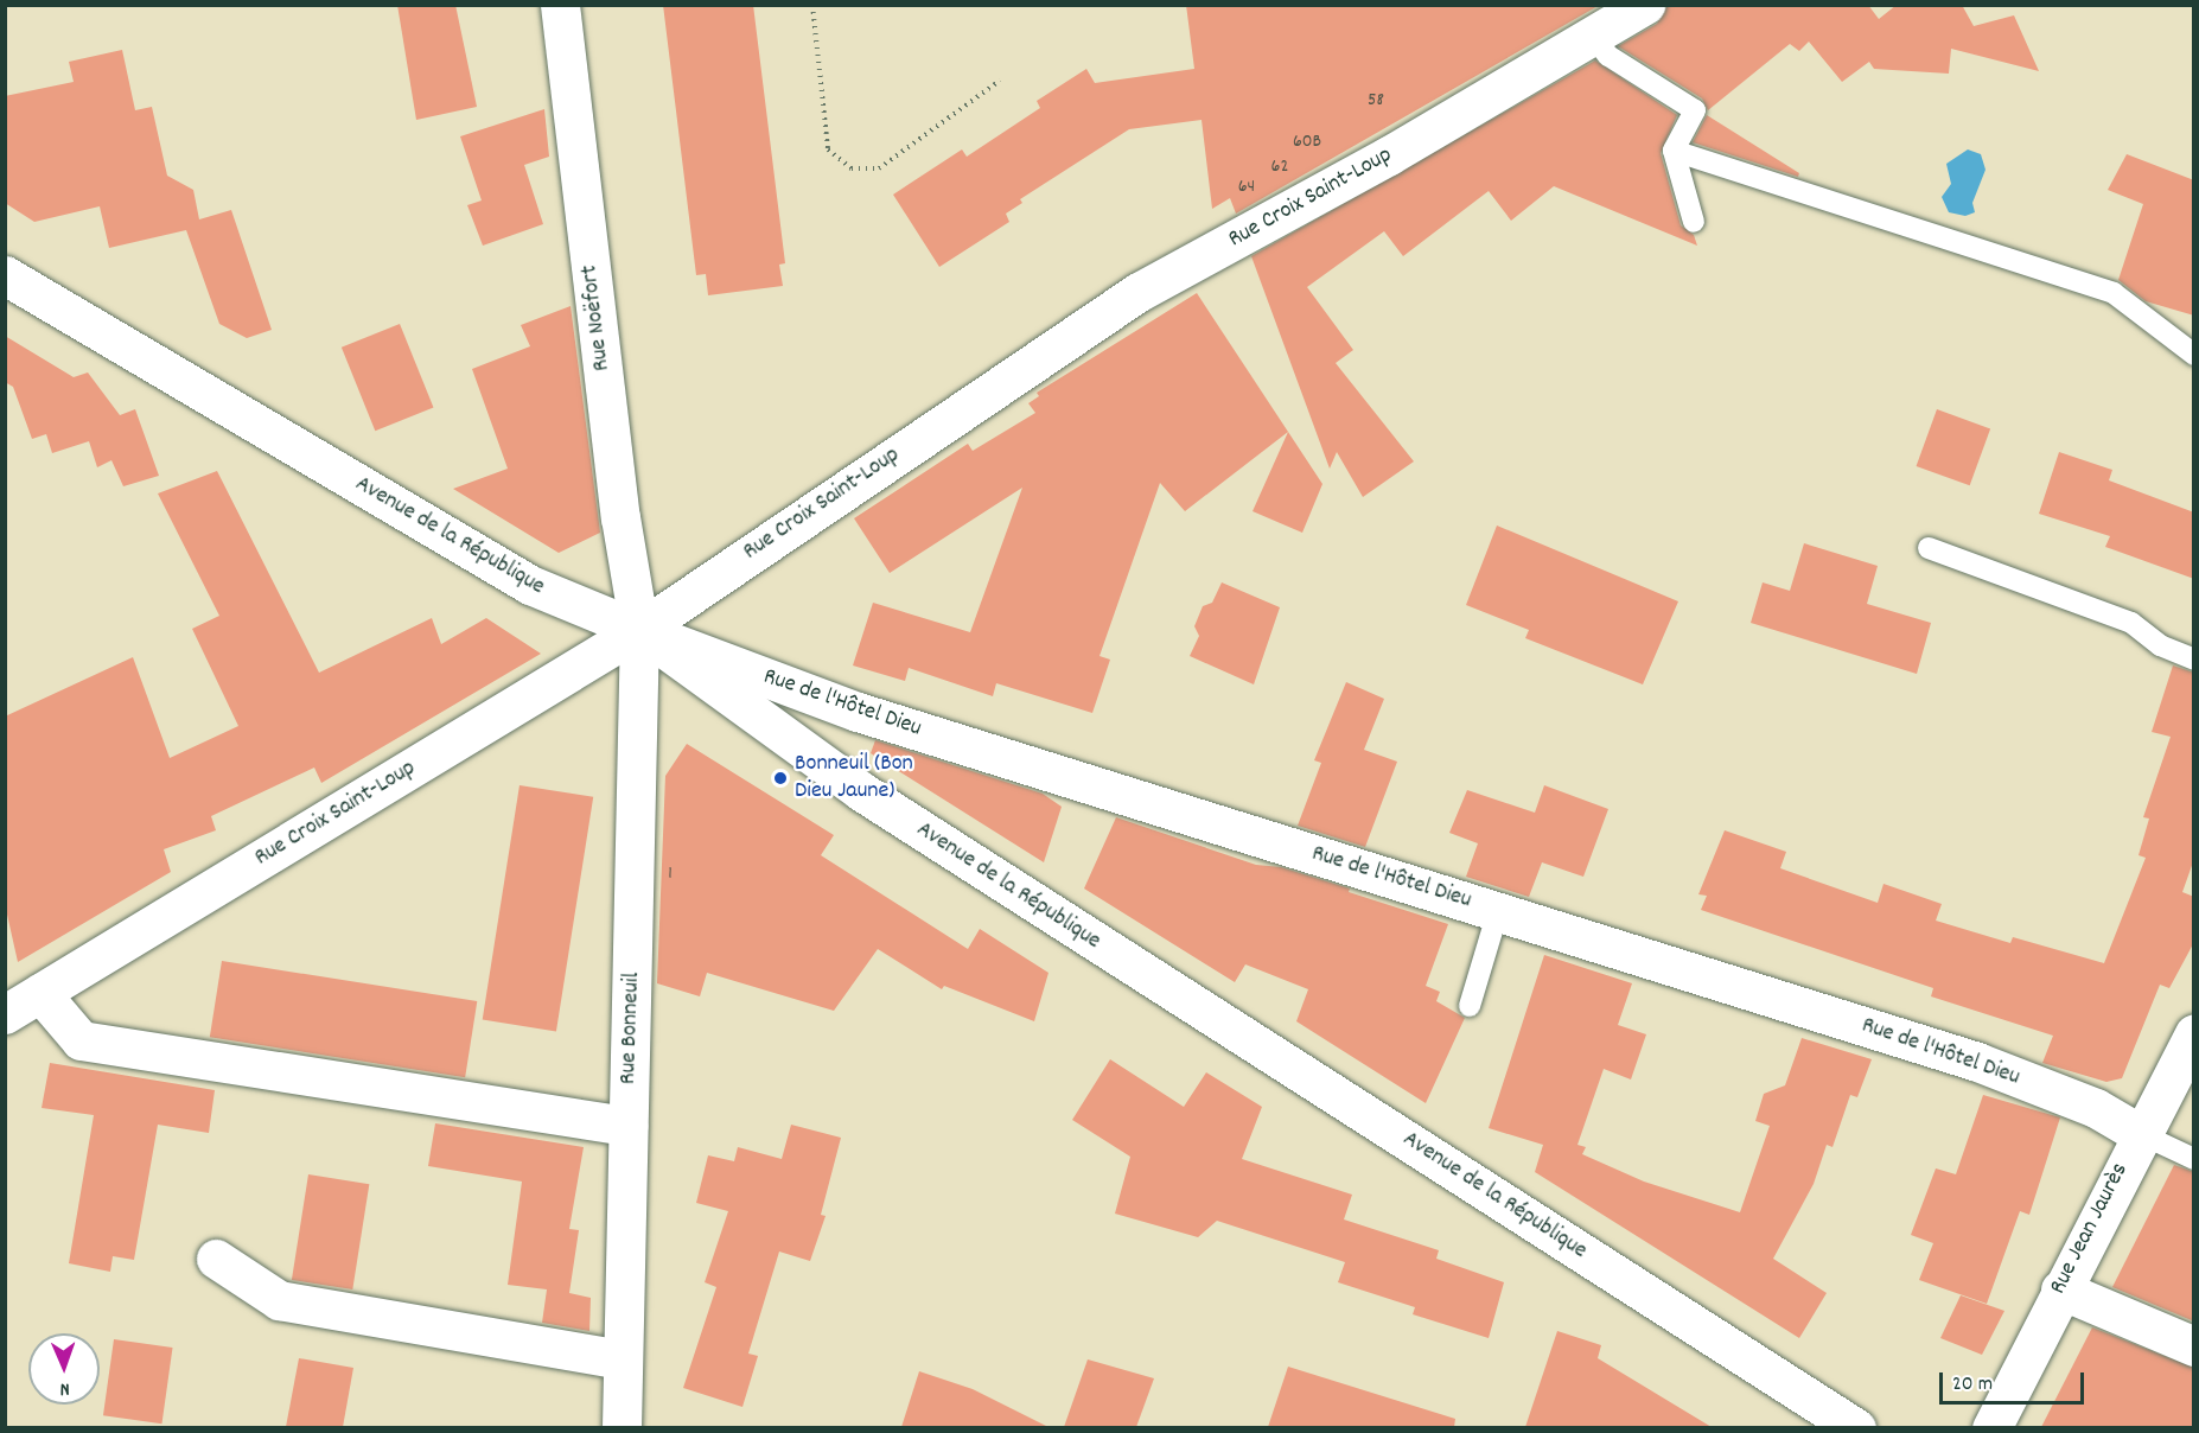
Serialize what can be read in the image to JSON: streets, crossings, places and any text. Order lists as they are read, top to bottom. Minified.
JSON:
{"streets":{"street":["Rue Croix Saint-Loup","Rue Noëfort","Avenue de la République","Rue de l'Hôtel Dieu","Rue Bonneuil","Rue Jean Jaurès"]},"crossings":[["Rue Croix Saint-Loup","Rue Noëfort"],["Rue Croix Saint-Loup","Avenue de la République"],["Rue Croix Saint-Loup","Rue de l'Hôtel Dieu"],["Rue Croix Saint-Loup","Rue Bonneuil"],["Rue Noëfort","Avenue de la République"],["Rue Noëfort","Rue de l'Hôtel Dieu"],["Rue Noëfort","Rue Bonneuil"],["Avenue de la République","Rue de l'Hôtel Dieu"],["Avenue de la République","Rue Bonneuil"],["Rue de l'Hôtel Dieu","Rue Bonneuil"],["Rue de l'Hôtel Dieu","Rue Jean Jaurès"]],"places":["Bonneuil (Bon Dieu Jaune)"],"house_numbers":["58","60B","62","64","1"],"scale_bar":"20 m","north":"bottom"}
